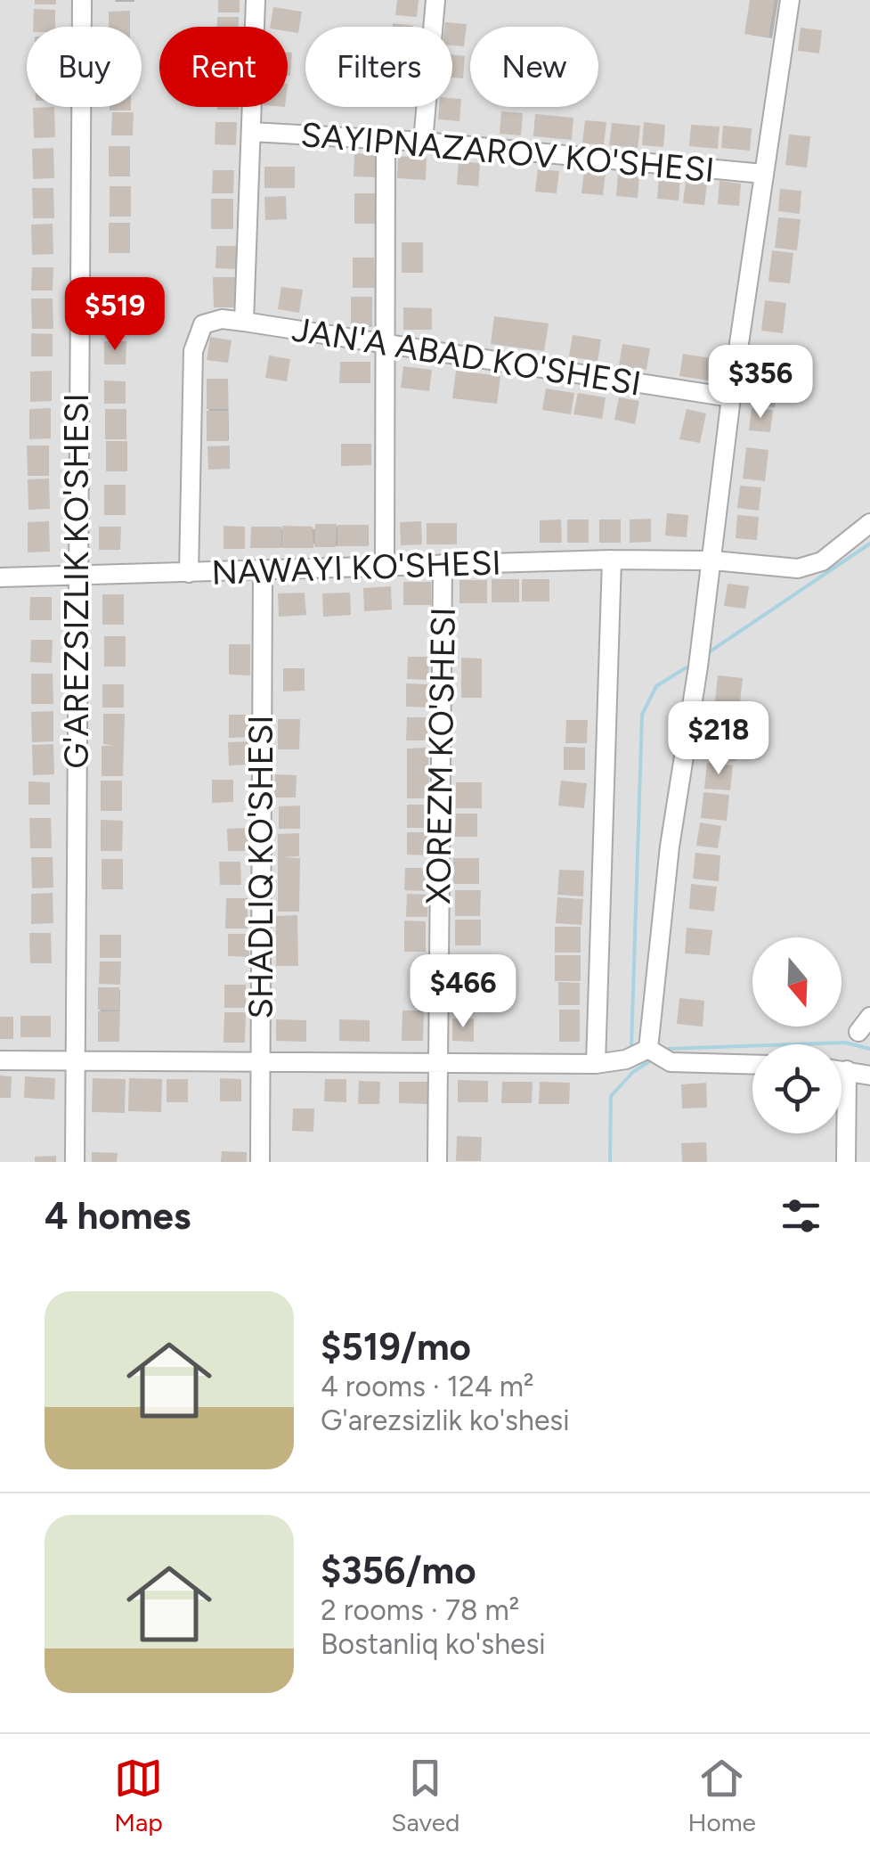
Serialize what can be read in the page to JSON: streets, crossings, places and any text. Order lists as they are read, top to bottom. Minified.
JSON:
{"streets":{"street":["SAYIPNAZAROV KO'SHESI","JAN'A ABAD KO'SHESI","NAWAYI KO'SHESI","G'AREZSIZLIK KO'SHESI","XOREZM KO'SHESI","SHADLIQ KO'SHESI"]},"crossings":[["JAN'A ABAD KO'SHESI","NAWAYI KO'SHESI"],["NAWAYI KO'SHESI","G'AREZSIZLIK KO'SHESI"],["NAWAYI KO'SHESI","XOREZM KO'SHESI"],["NAWAYI KO'SHESI","SHADLIQ KO'SHESI"]],"north":"bottom","page":{"chip":["Buy","Rent","Filters","New"],"price":["$519","$356","$218","$466"],"heading":"4 homes","list":[{"name":"$519/mo","note":"4 rooms · 124 m² · G'arezsizlik ko'shesi"},{"name":"$356/mo","note":"2 rooms · 78 m² · Bostanliq ko'shesi"}],"tabs":["Map","Saved","Home"]}}
